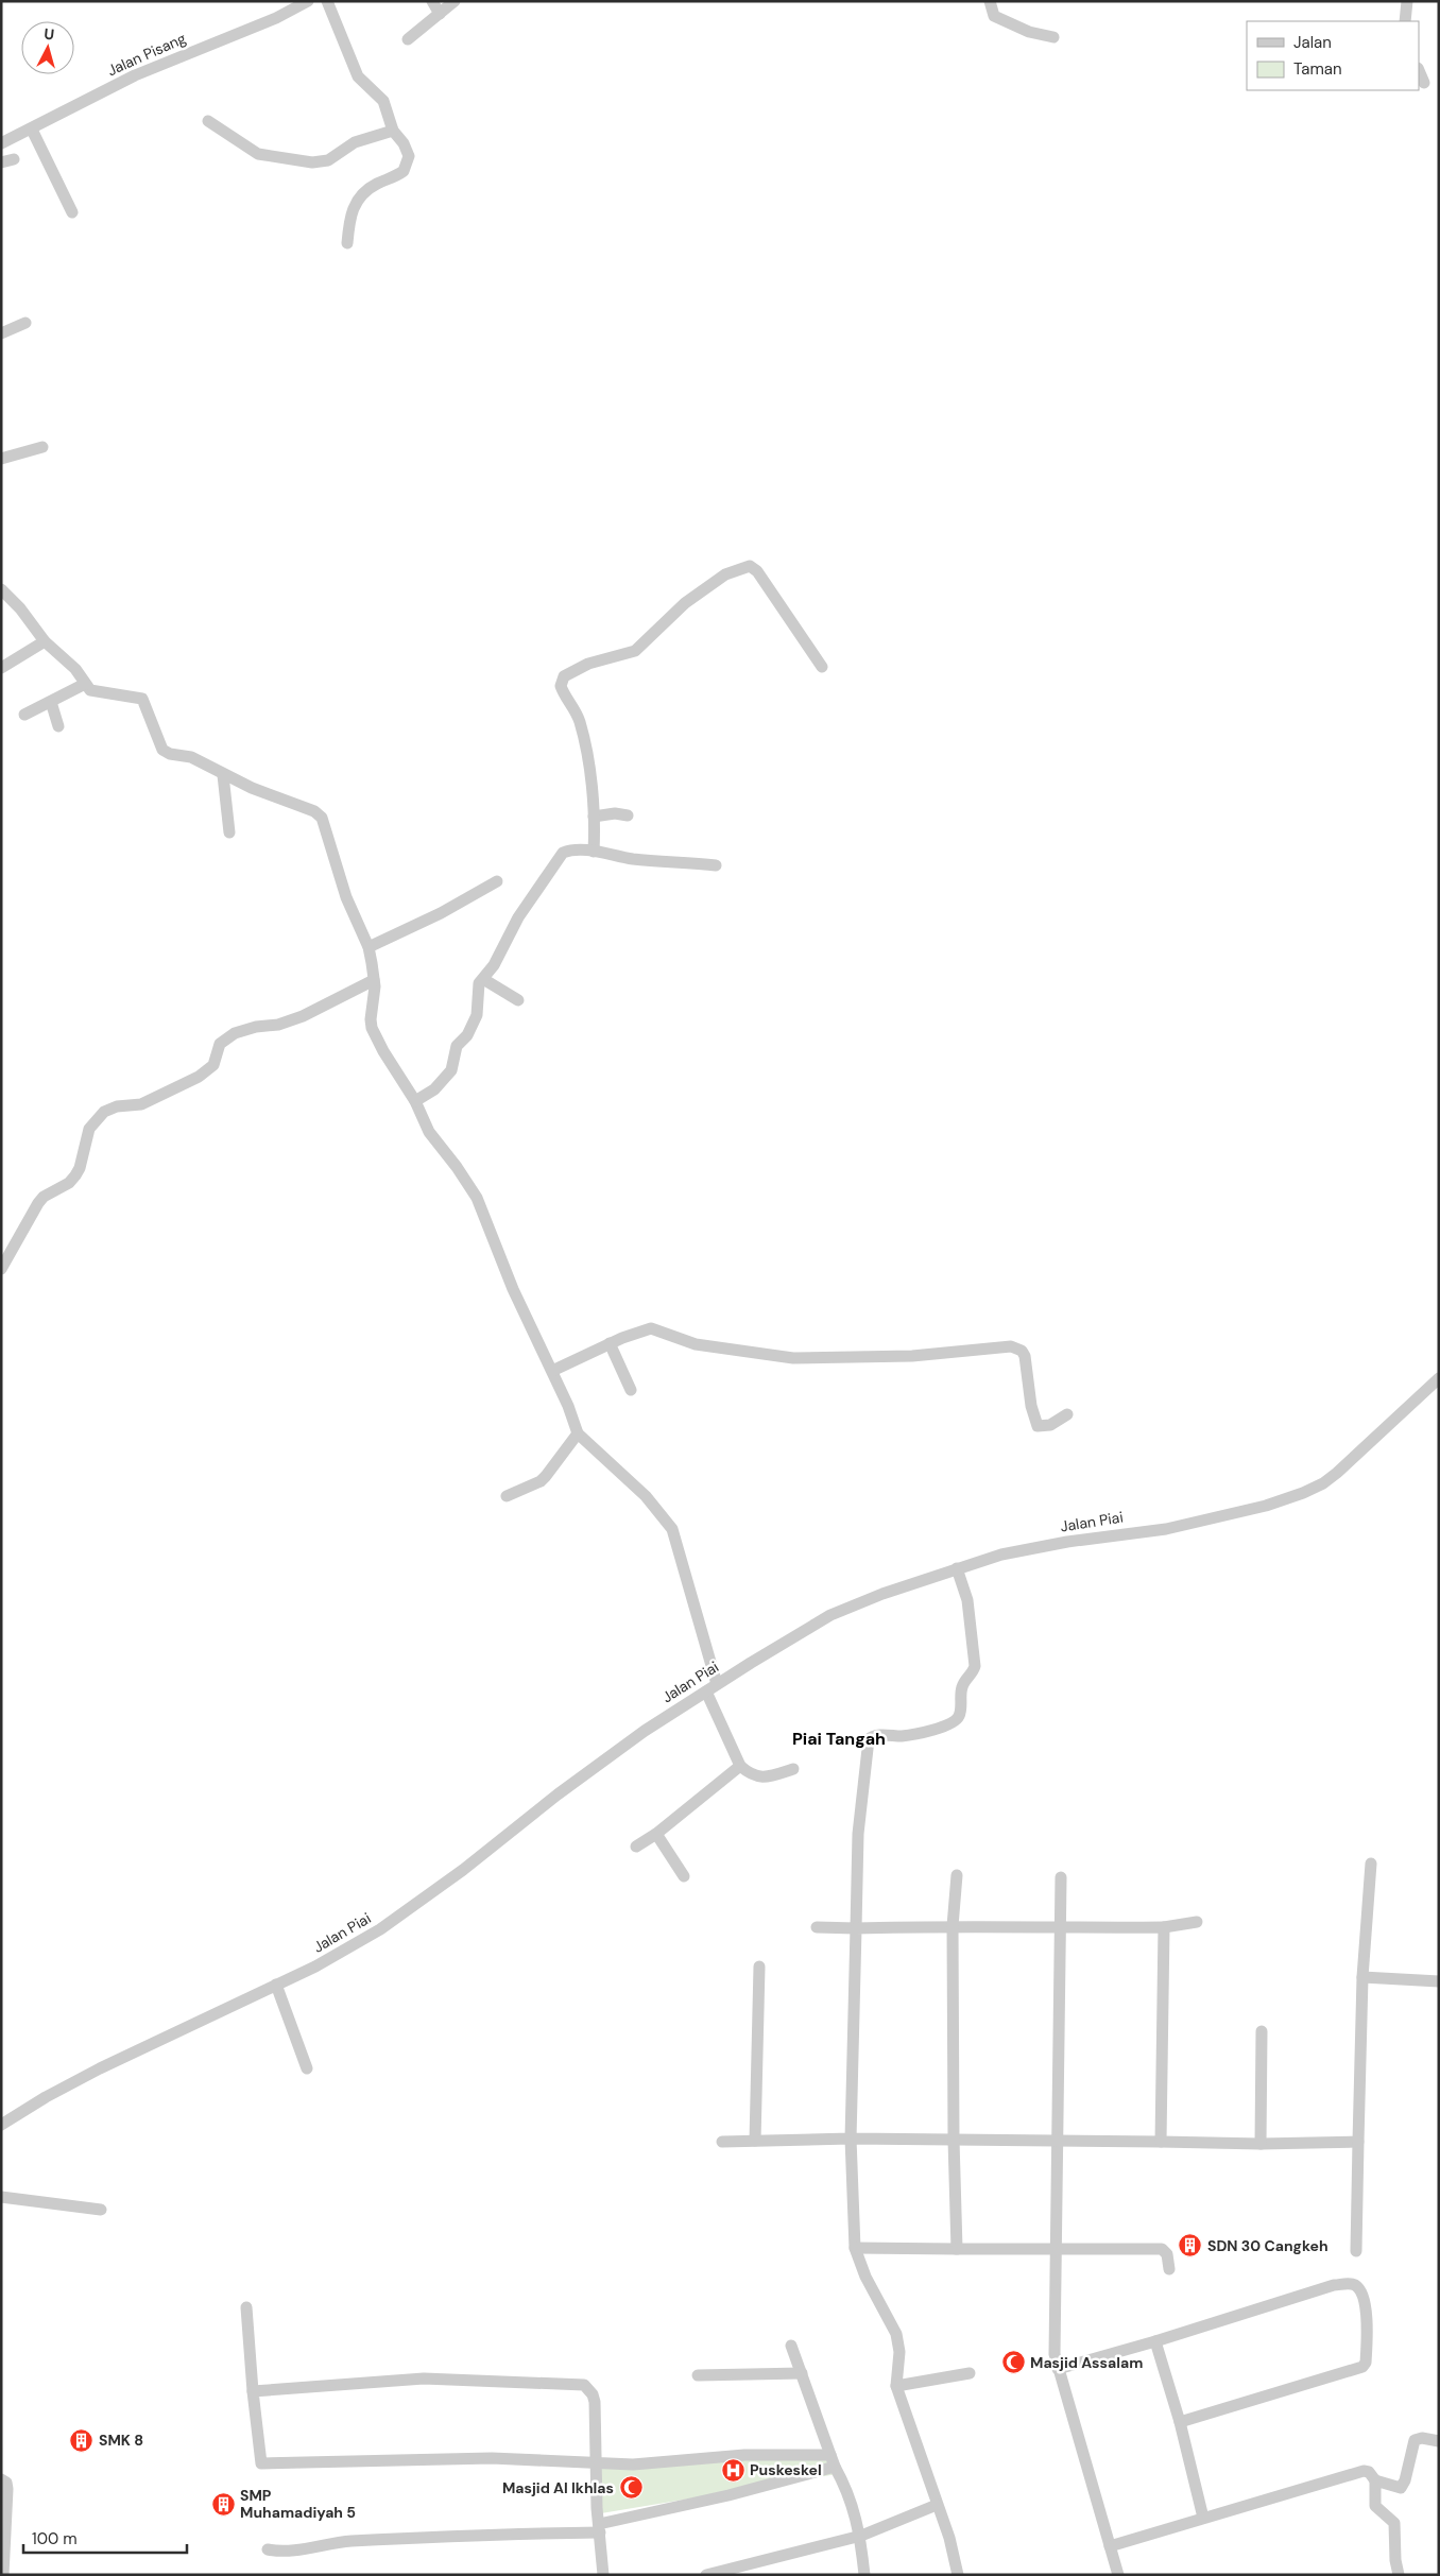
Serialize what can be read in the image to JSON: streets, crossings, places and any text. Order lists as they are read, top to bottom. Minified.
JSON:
{"streets":{"street":["Jalan Pisang","Jalan Piai"]},"districts":["Piai Tangah"],"places":{"building":["SDN 30 Cangkeh","SMK 8","SMP Muhamadiyah 5"],"mosque":["Masjid Assalam","Masjid Al Ikhlas"],"hospital":["Puskeskel"]},"legend":["Jalan","Taman"],"scale_bar":"100 m","north":"top"}
